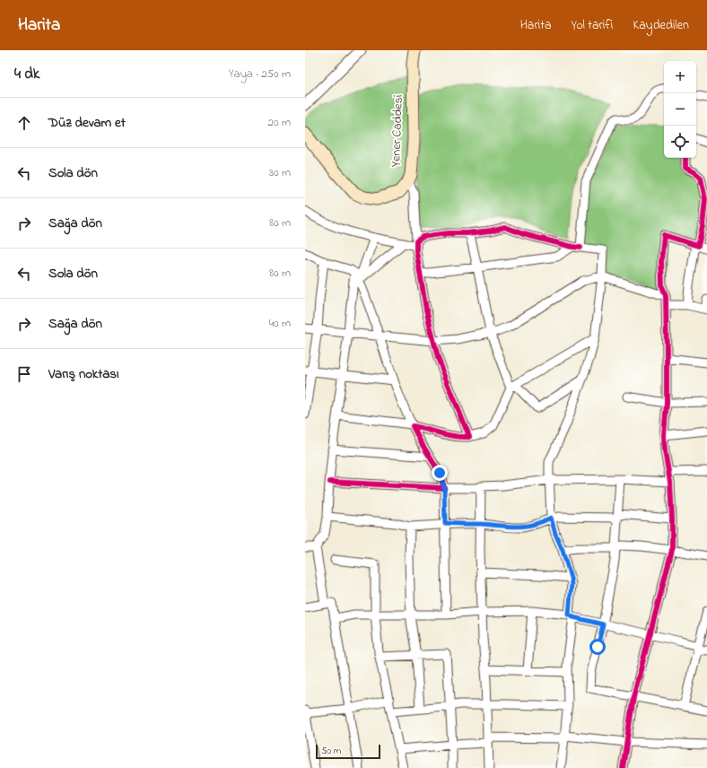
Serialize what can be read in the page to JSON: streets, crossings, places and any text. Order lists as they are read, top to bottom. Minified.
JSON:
{"streets":{"main road":["Yener Caddesi"]},"scale_bar":"50 m","page":{"header":"Harita","nav":["Harita","Yol tarifi","Kaydedilen"],"heading":["4 dk","Yaya · 250 m"],"map_buttons":["+","−"],"list":[["Düz devam et","20 m"],["Sola dön","30 m"],["Sağa dön","80 m"],["Sola dön","80 m"],["Sağa dön","40 m"],"Varış noktası"],"scale":"50 m"}}
